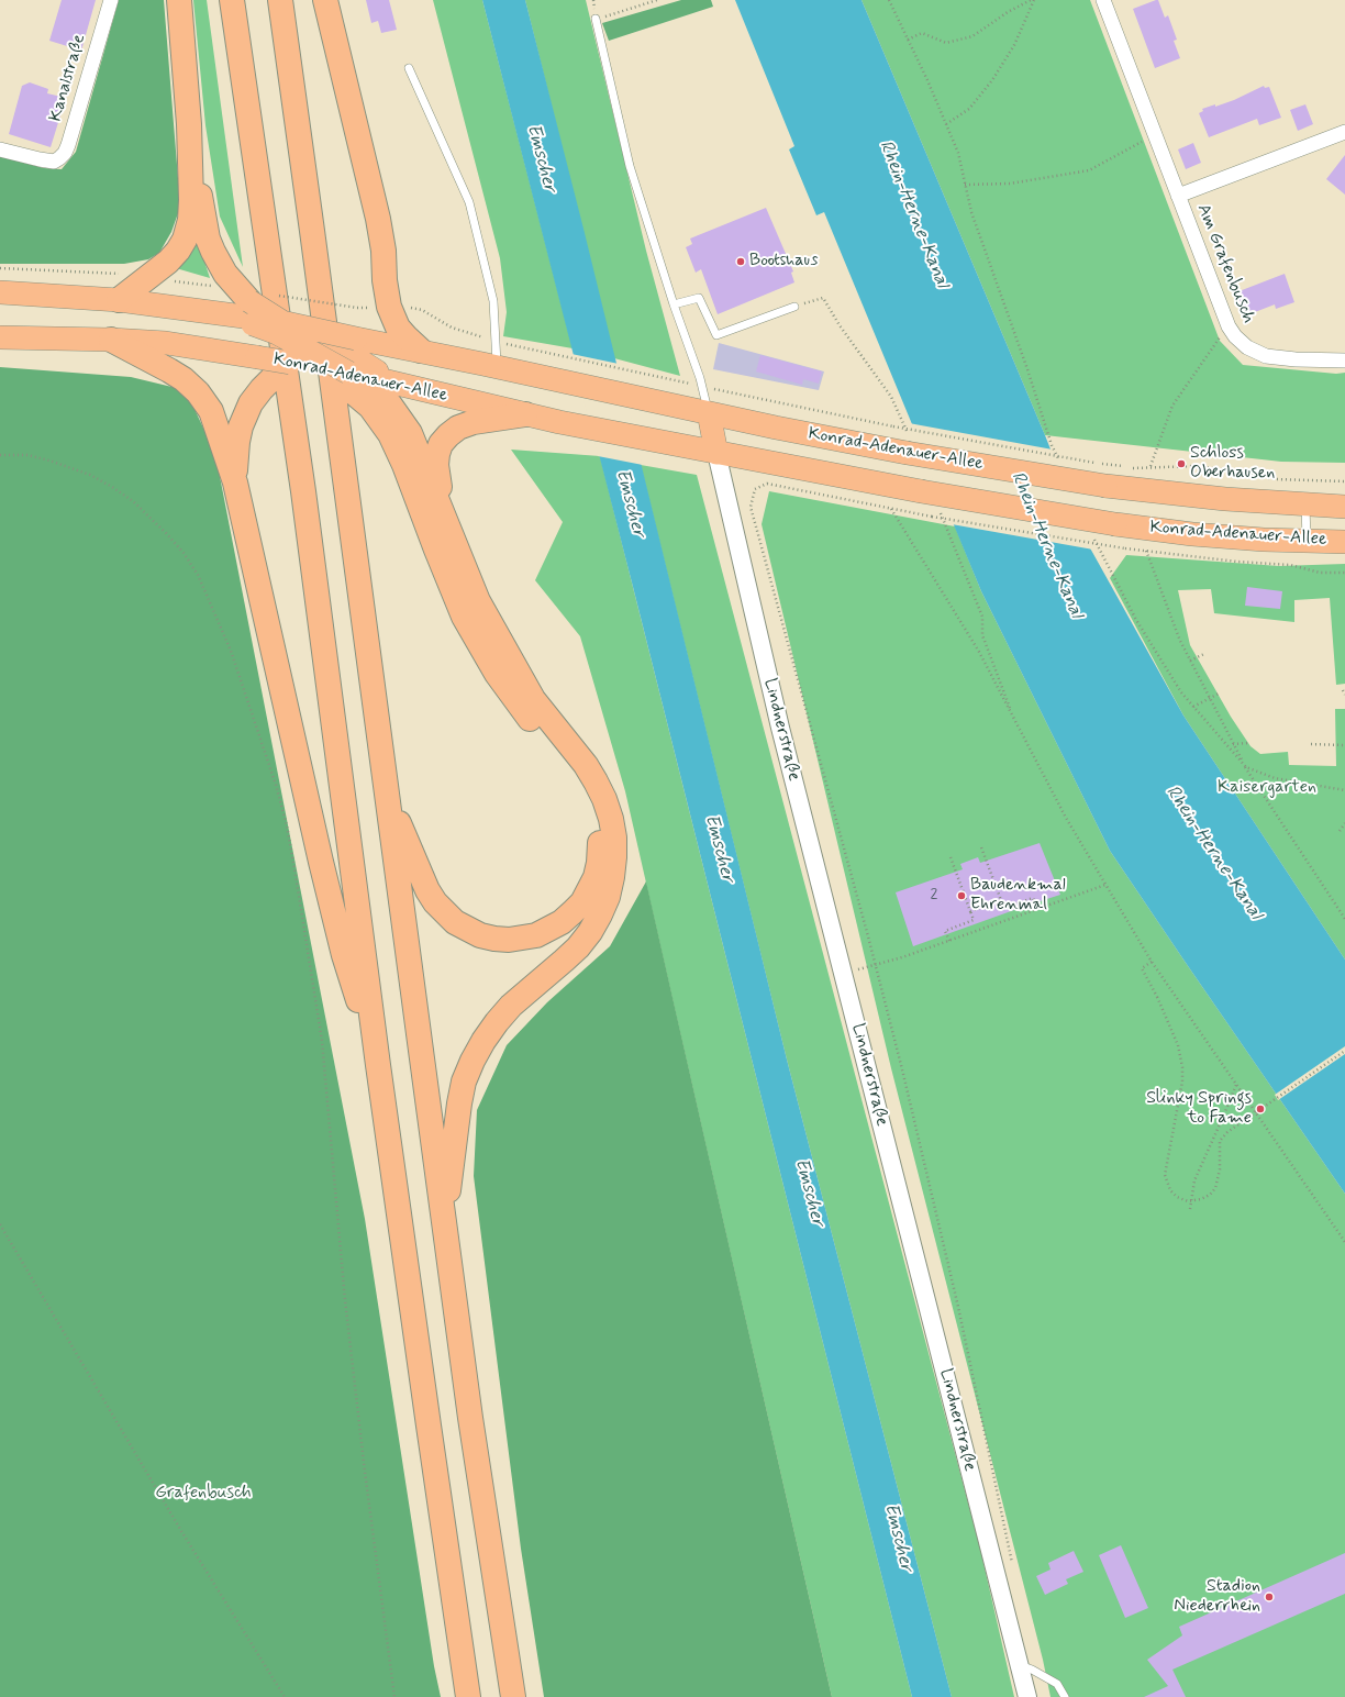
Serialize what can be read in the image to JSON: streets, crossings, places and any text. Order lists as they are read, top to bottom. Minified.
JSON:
{"streets":{"main road":["Konrad-Adenauer-Allee"],"street":["Kanalstraße","Am Grafenbusch","Lindnerstraße"]},"crossings":[["Konrad-Adenauer-Allee","Lindnerstraße"]],"water":["Emscher","Rhein-Herne-Kanal"],"parks":["Kaisergarten","Grafenbusch"],"places":["Bootshaus","Schloss Oberhausen","Baudenkmal Ehrenmal","Slinky Springs to Fame","Stadion Niederrhein"],"house_numbers":["2"]}
